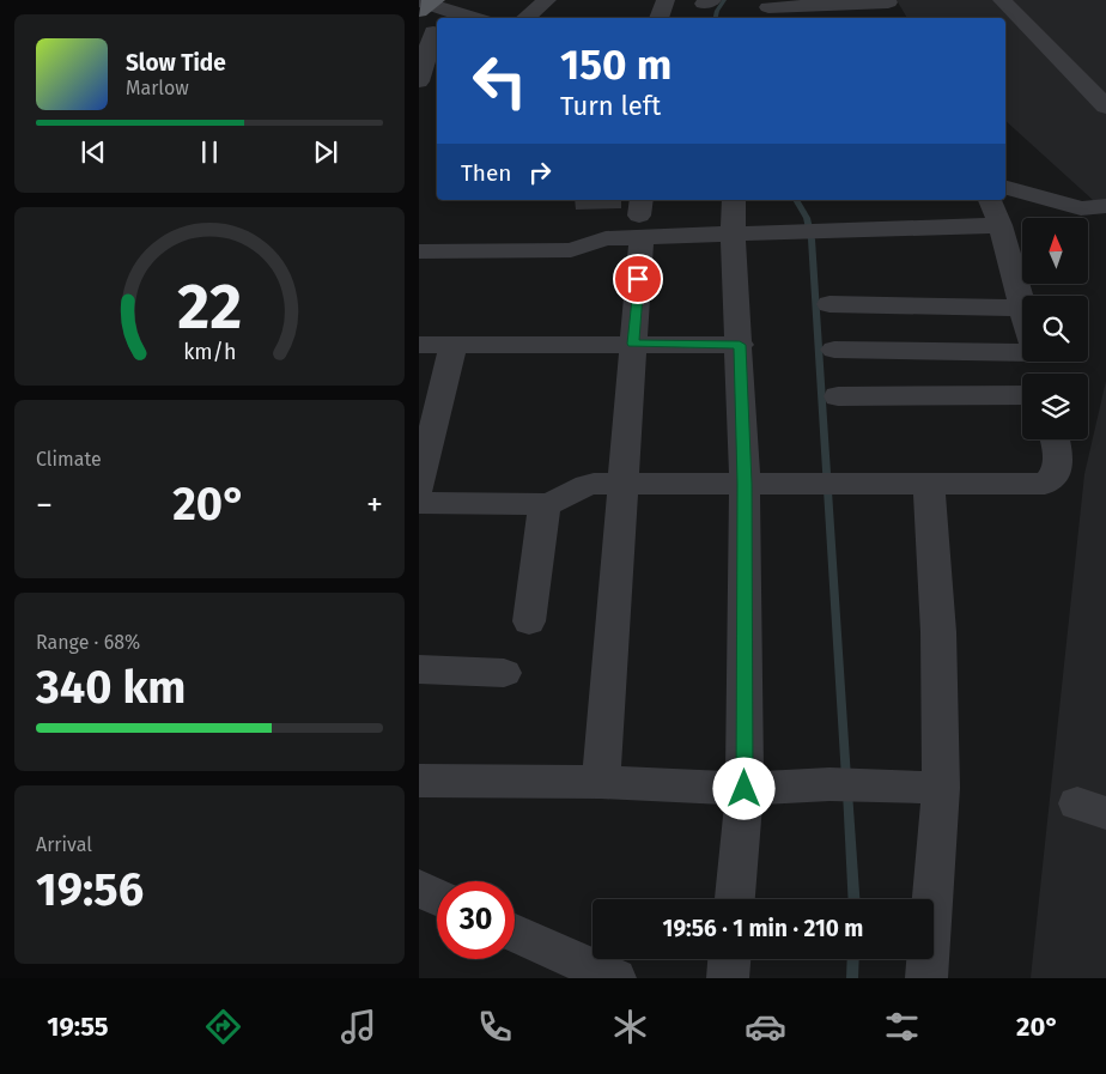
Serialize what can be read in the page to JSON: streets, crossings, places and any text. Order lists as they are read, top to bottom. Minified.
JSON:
{"north":"top","page":{"turn":["150 m","Turn left"],"song":["Slow Tide","Marlow"],"then":"Then","tile":["Climate",["Range · 68%","340 km"],["Arrival","19:56"]],"heat":["−","20°","+"],"limit":"30","trip":"19:56 · 1 min · 210 m","tabs":["19:55","20°"],"gauge":["22","km/h"]}}
